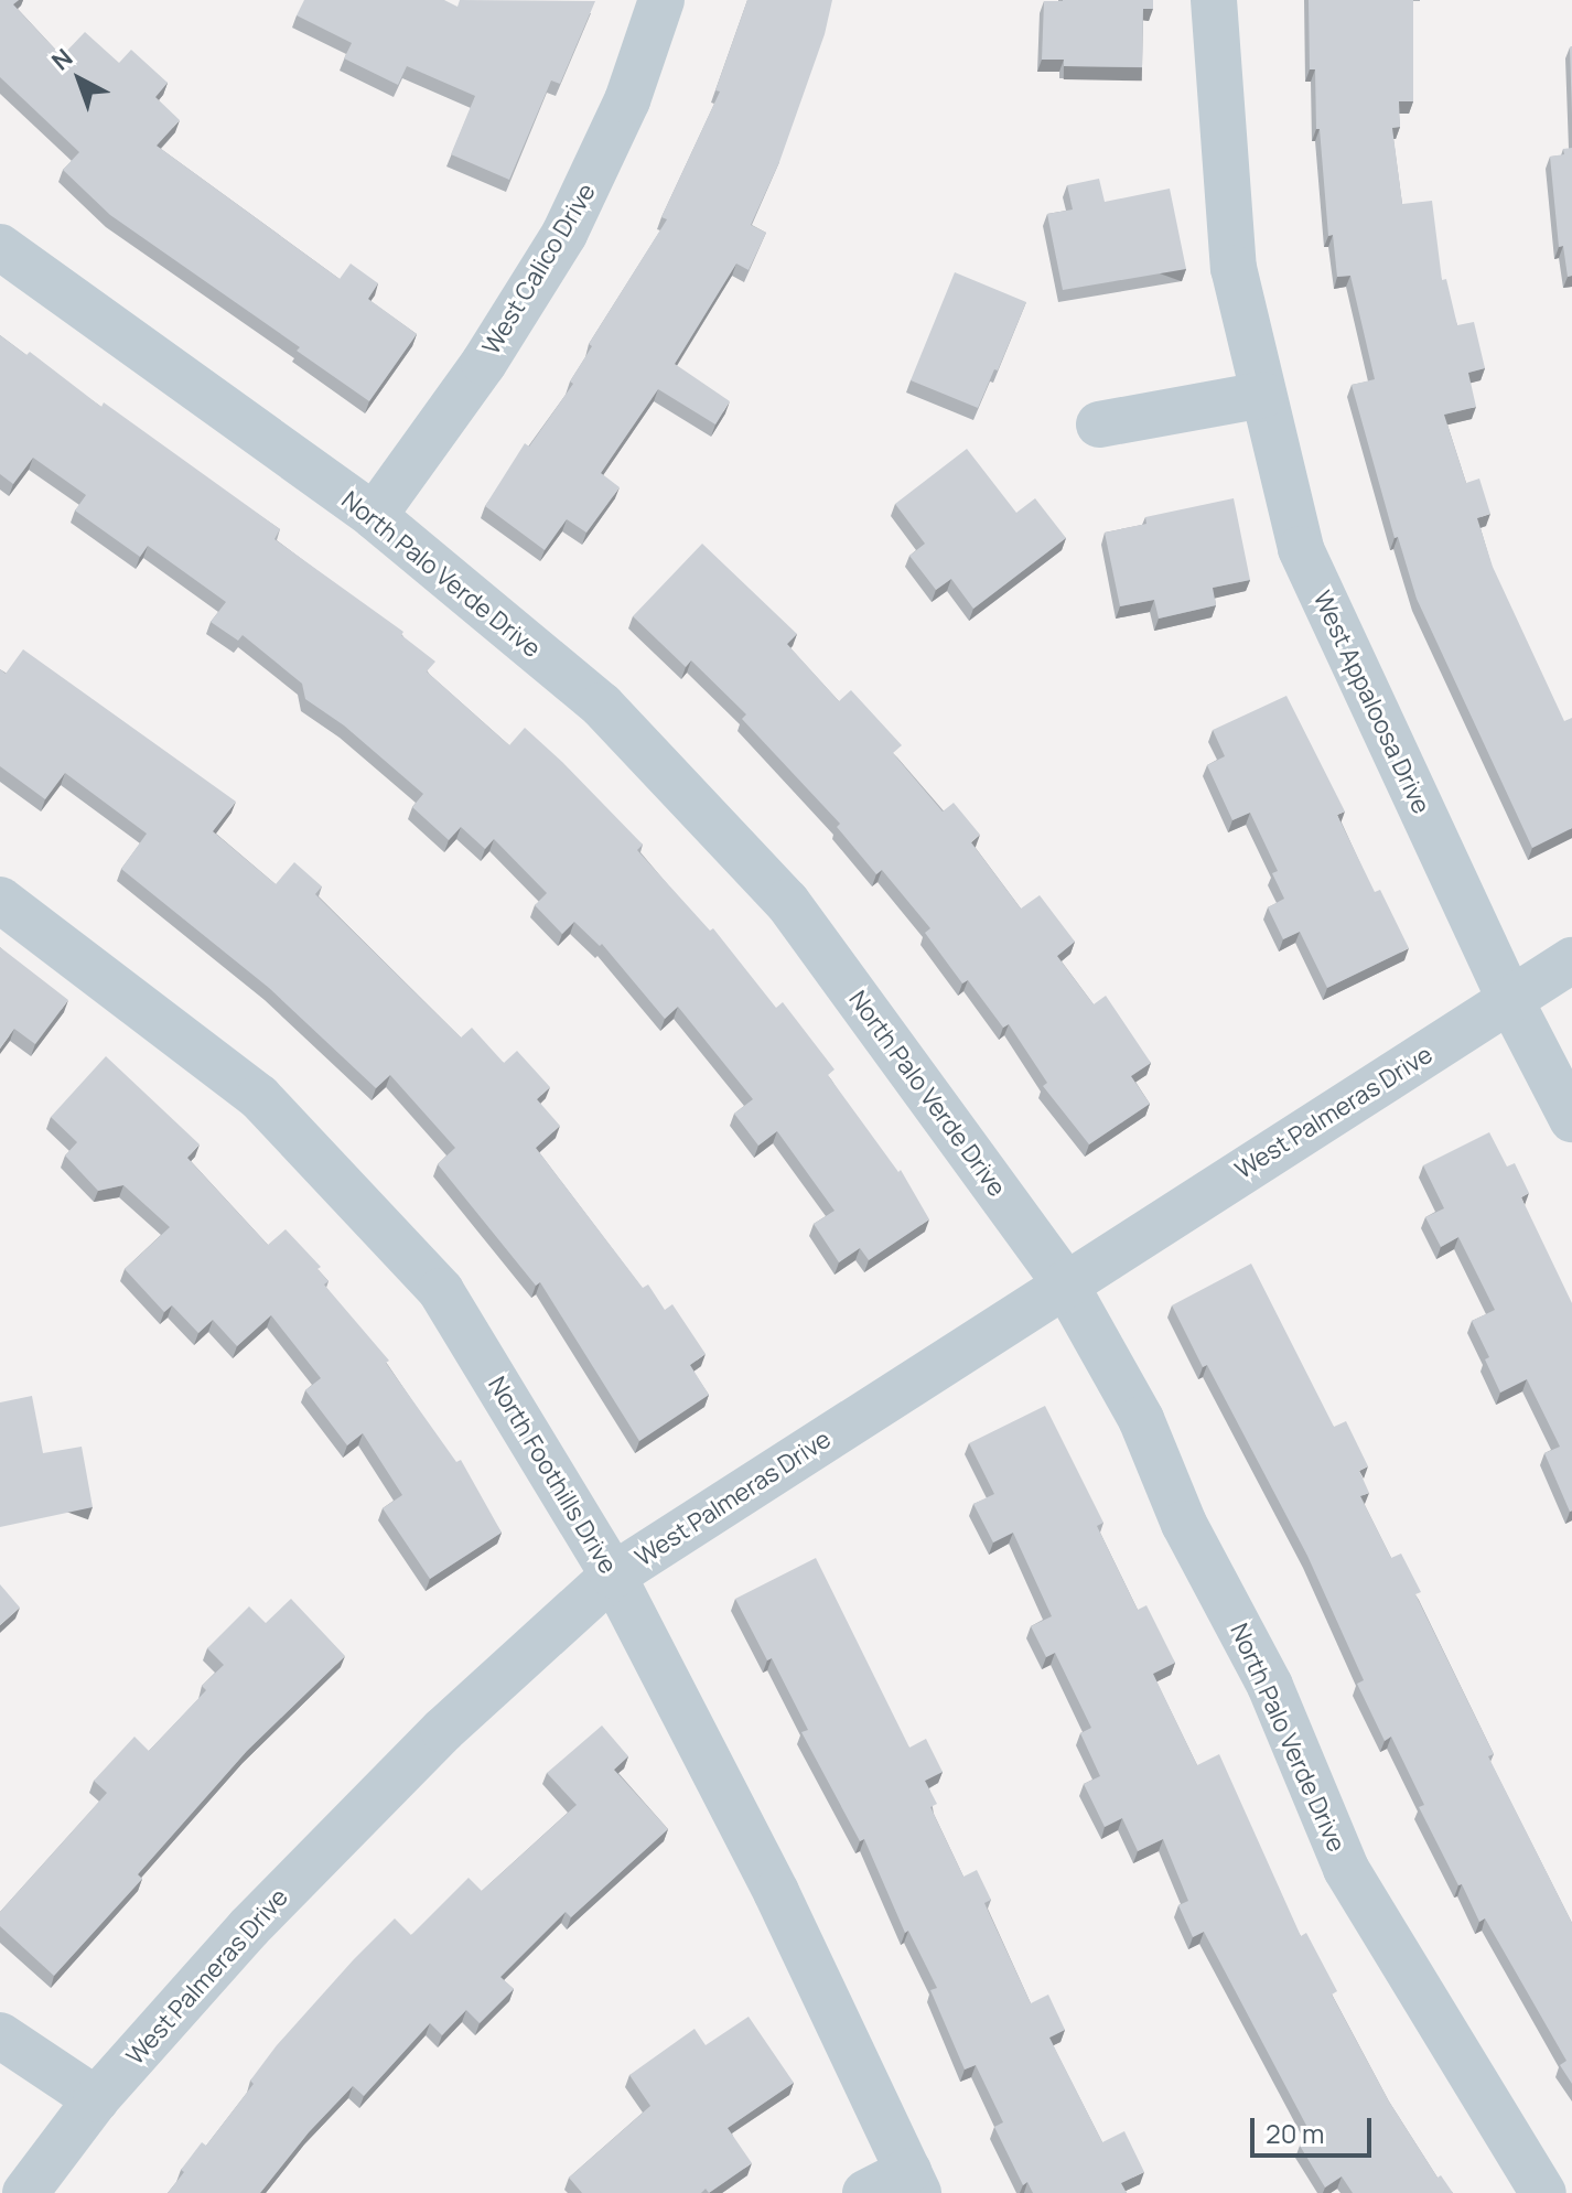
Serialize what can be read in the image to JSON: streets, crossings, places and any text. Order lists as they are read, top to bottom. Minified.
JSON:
{"streets":{"street":["West Calico Drive","North Palo Verde Drive","West Appaloosa Drive","West Palmeras Drive","North Foothills Drive"]},"crossings":[["West Calico Drive","North Palo Verde Drive"],["North Palo Verde Drive","West Palmeras Drive"],["West Appaloosa Drive","West Palmeras Drive"],["West Palmeras Drive","North Foothills Drive"]],"scale_bar":"20 m","north":"top left"}
